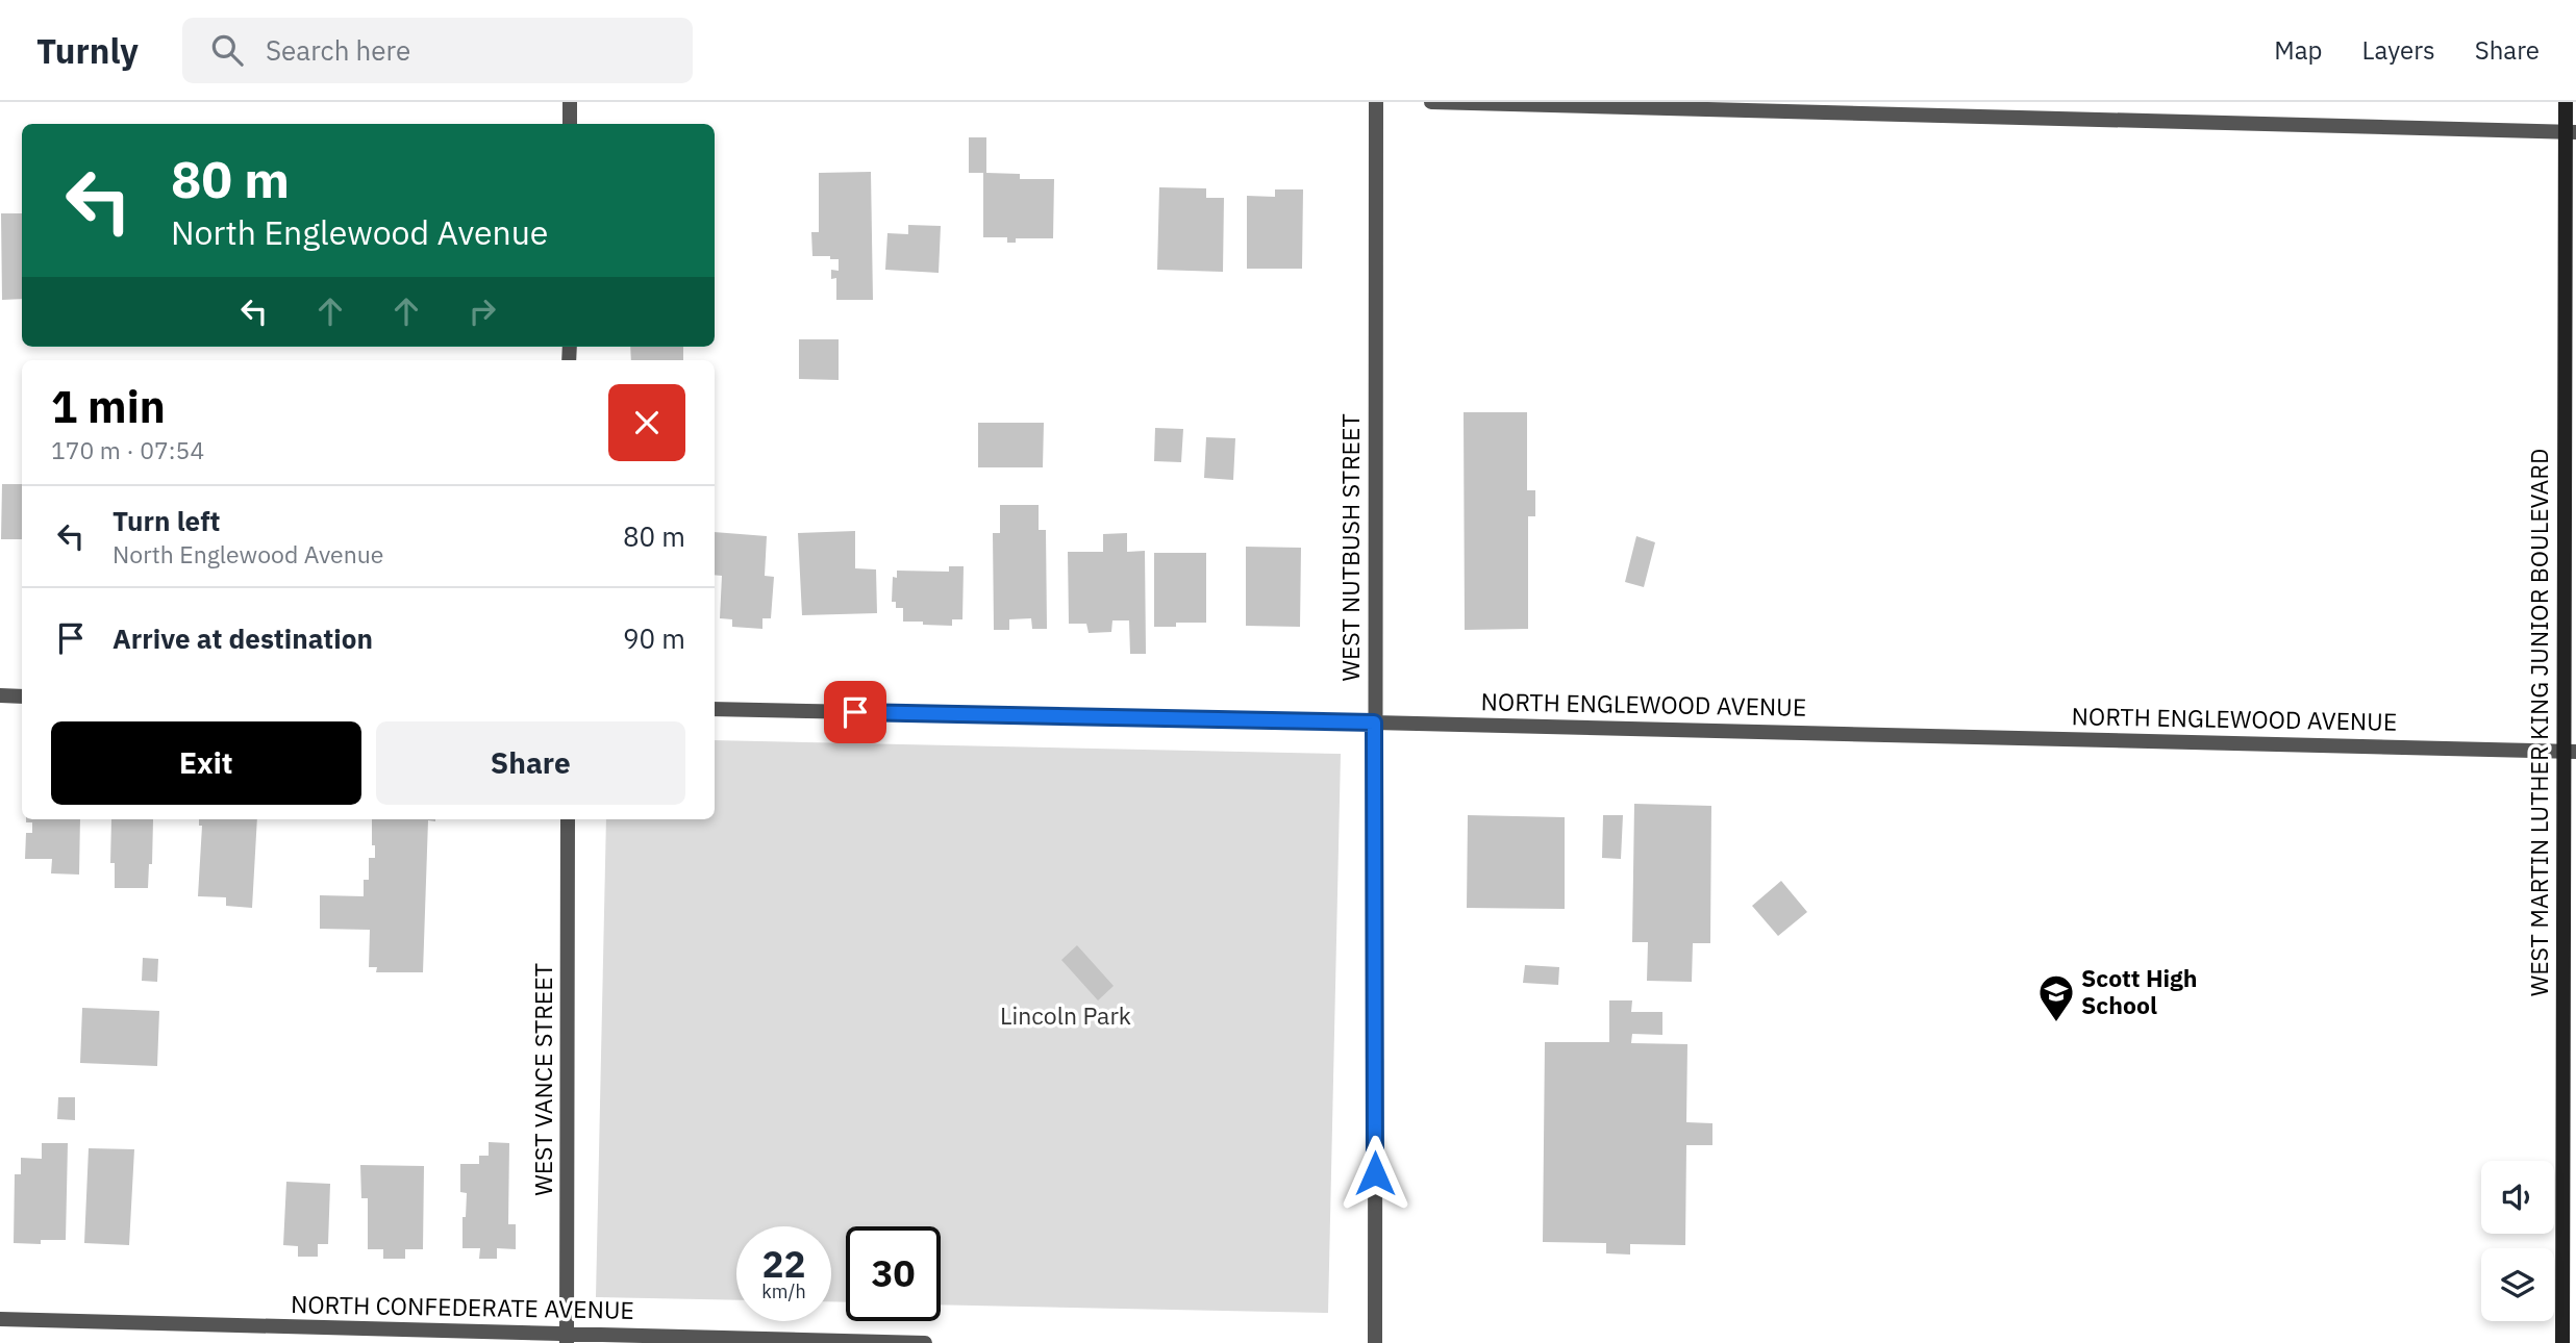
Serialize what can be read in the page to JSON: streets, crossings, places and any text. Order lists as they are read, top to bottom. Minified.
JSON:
{"streets":{"main road":["WEST MARTIN LUTHER KING JUNIOR BOULEVARD"],"street":["WEST NUTBUSH STREET","NORTH ENGLEWOOD AVENUE","WEST VANCE STREET","NORTH CONFEDERATE AVENUE"]},"crossings":[["WEST NUTBUSH STREET","NORTH ENGLEWOOD AVENUE"],["NORTH ENGLEWOOD AVENUE","WEST MARTIN LUTHER KING JUNIOR BOULEVARD"],["WEST VANCE STREET","NORTH CONFEDERATE AVENUE"]],"parks":["Lincoln Park"],"places":{"school or university":["Scott High School"]},"page":{"header":"Turnly","search":"Search here","nav":["Map","Layers","Share"],"turn":["80 m","North Englewood Avenue"],"heading":["1 min","170 m · 07:54"],"list":[{"name":"Turn left","note":"North Englewood Avenue","value":"80 m"},{"name":"Arrive at destination","value":"90 m"}],"buttons":["Exit","Share"],"speed":"22 km/h","limit":"30"}}
